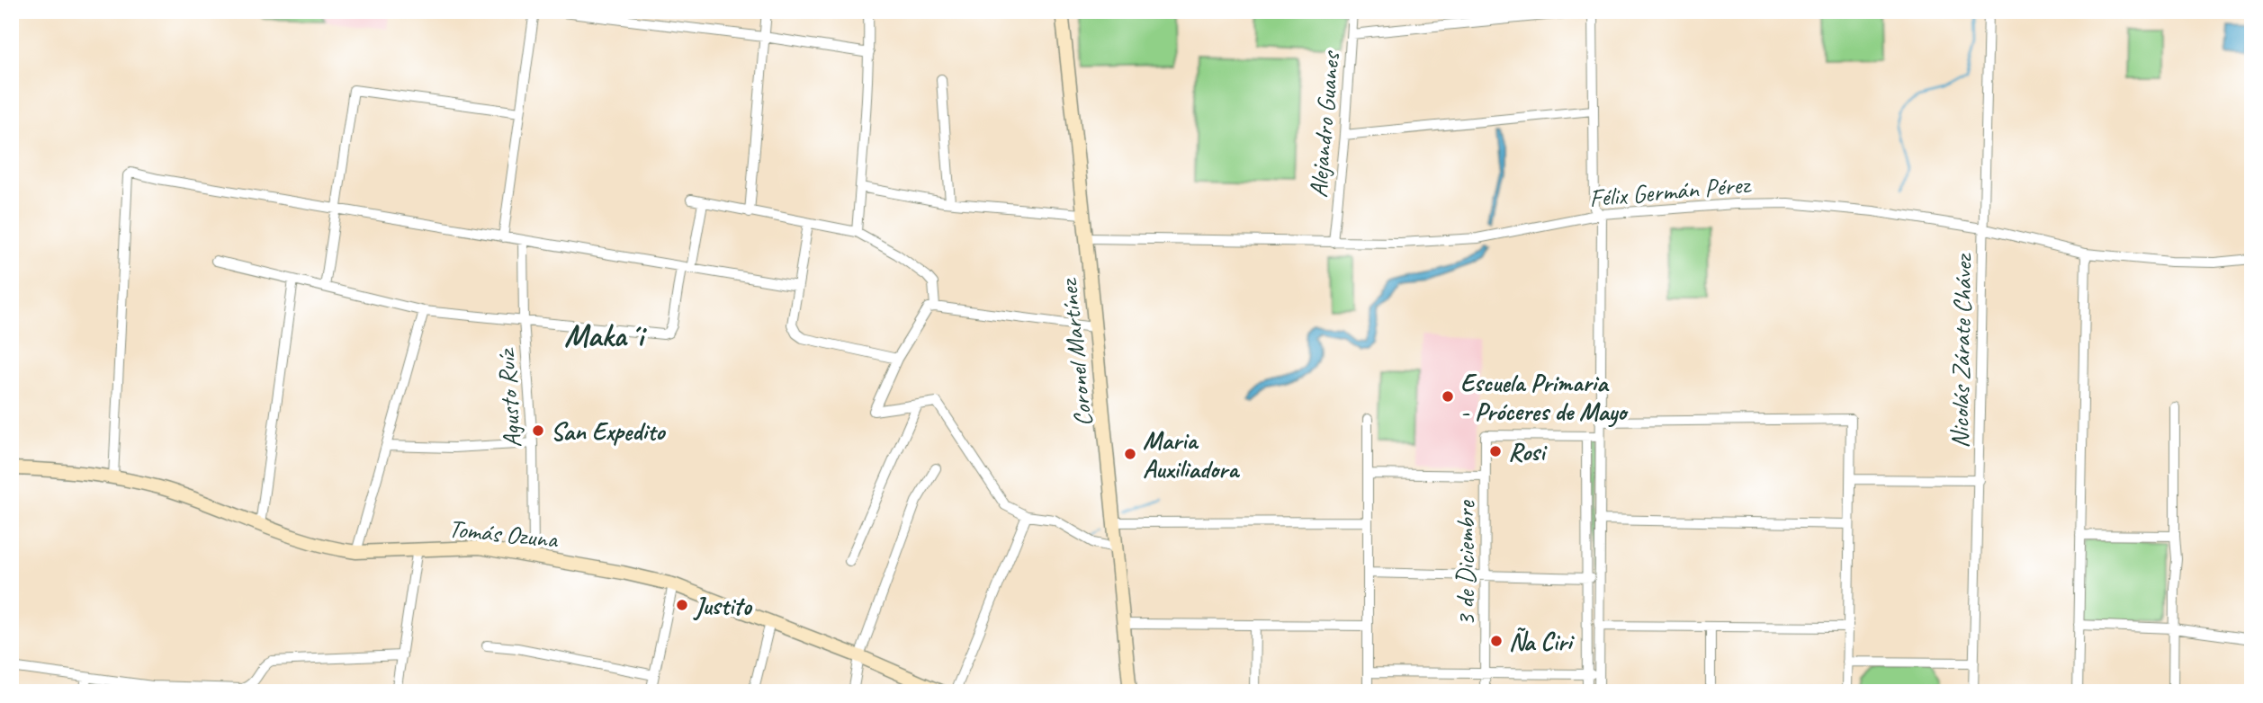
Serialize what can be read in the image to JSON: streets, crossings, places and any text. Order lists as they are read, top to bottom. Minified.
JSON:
{"streets":{"street":["Alejandro Guanes","Félix Germán Pérez","Nicolás Zárate Chávez","Coronel Martínez","Agusto Ruíz","Tomás Ozuna","3 de Diciembre"]},"crossings":[["Alejandro Guanes","Félix Germán Pérez"],["Félix Germán Pérez","Nicolás Zárate Chávez"],["Félix Germán Pérez","Coronel Martínez"],["Agusto Ruíz","Tomás Ozuna"]],"districts":["Maka´i"],"places":["Escuela Primaria - Próceres de Mayo","San Expedito","Rosi","Maria Auxiliadora","Justito","Ña Ciri"]}
